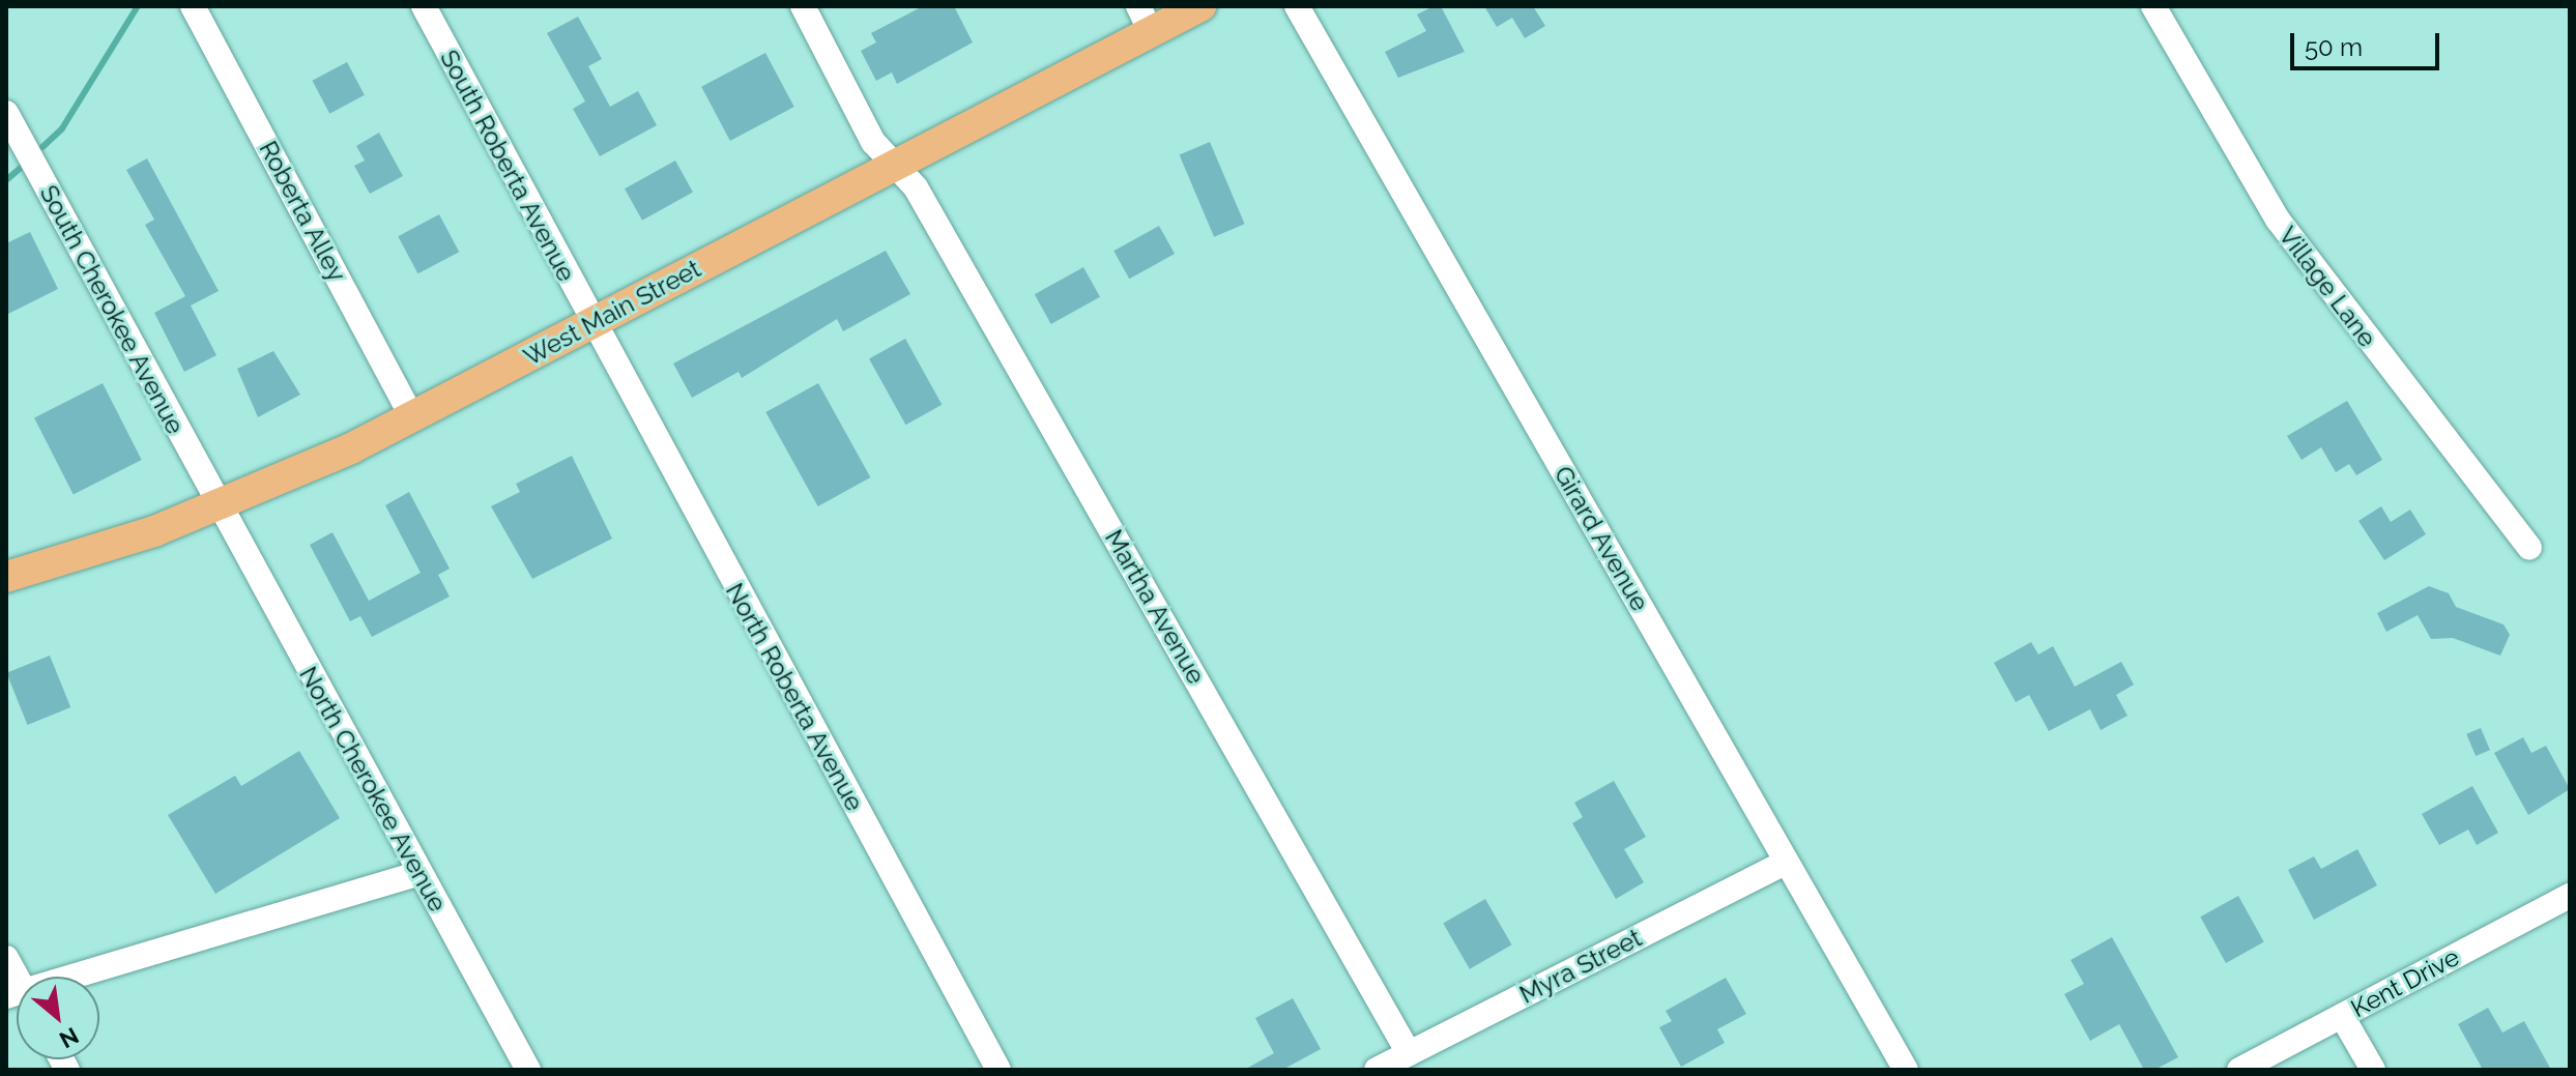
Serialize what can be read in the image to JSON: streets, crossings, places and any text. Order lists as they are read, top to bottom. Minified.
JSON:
{"streets":{"main road":["West Main Street"],"street":["South Roberta Avenue","Roberta Alley","Village Lane","South Cherokee Avenue","Girard Avenue","Martha Avenue","North Roberta Avenue","North Cherokee Avenue","Myra Street","Kent Drive"]},"crossings":[["South Roberta Avenue","West Main Street"],["South Roberta Avenue","North Roberta Avenue"],["Roberta Alley","West Main Street"],["South Cherokee Avenue","West Main Street"],["South Cherokee Avenue","North Cherokee Avenue"],["West Main Street","Martha Avenue"],["West Main Street","North Roberta Avenue"],["West Main Street","North Cherokee Avenue"],["Girard Avenue","Myra Street"],["Martha Avenue","Myra Street"]],"scale_bar":"50 m","north":"bottom right"}
